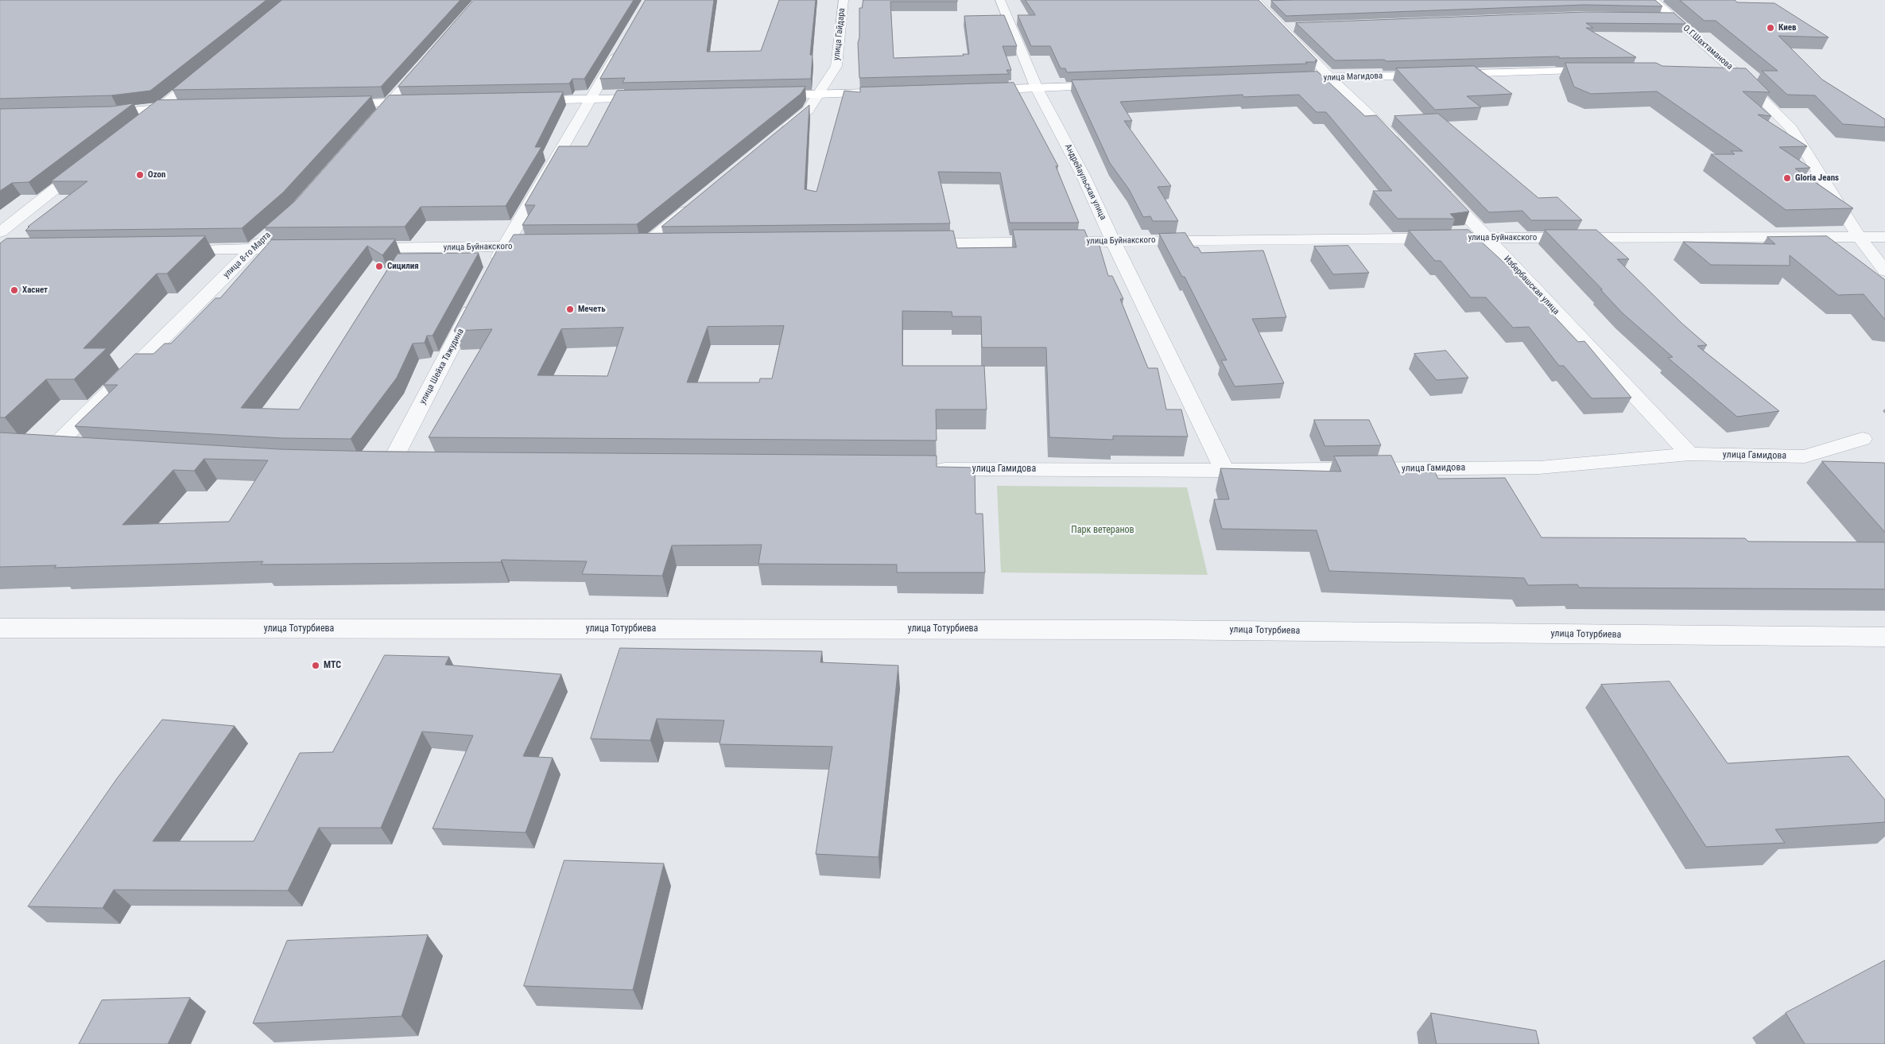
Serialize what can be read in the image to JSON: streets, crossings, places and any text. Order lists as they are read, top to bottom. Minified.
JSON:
{"streets":{"main road":["О.Г.Шахтаманова","улица Магидова"],"street":["улица Гайдара","Андрейаульская улица","улица Буйнакского","улица 8-го Марта","Избербашская улица","улица Шейха Тажудина","улица Гамидова","улица Тотурбиева"]},"crossings":[["О.Г.Шахтаманова","улица Буйнакского"],["Андрейаульская улица","улица Буйнакского"],["Андрейаульская улица","улица Гамидова"],["улица Буйнакского","Избербашская улица"],["Избербашская улица","улица Гамидова"]],"parks":["Парк ветеранов"],"places":["Киев","Ozon","Gloria Jeans","Сицилия","Хаснет","Мечеть","МТС"]}
